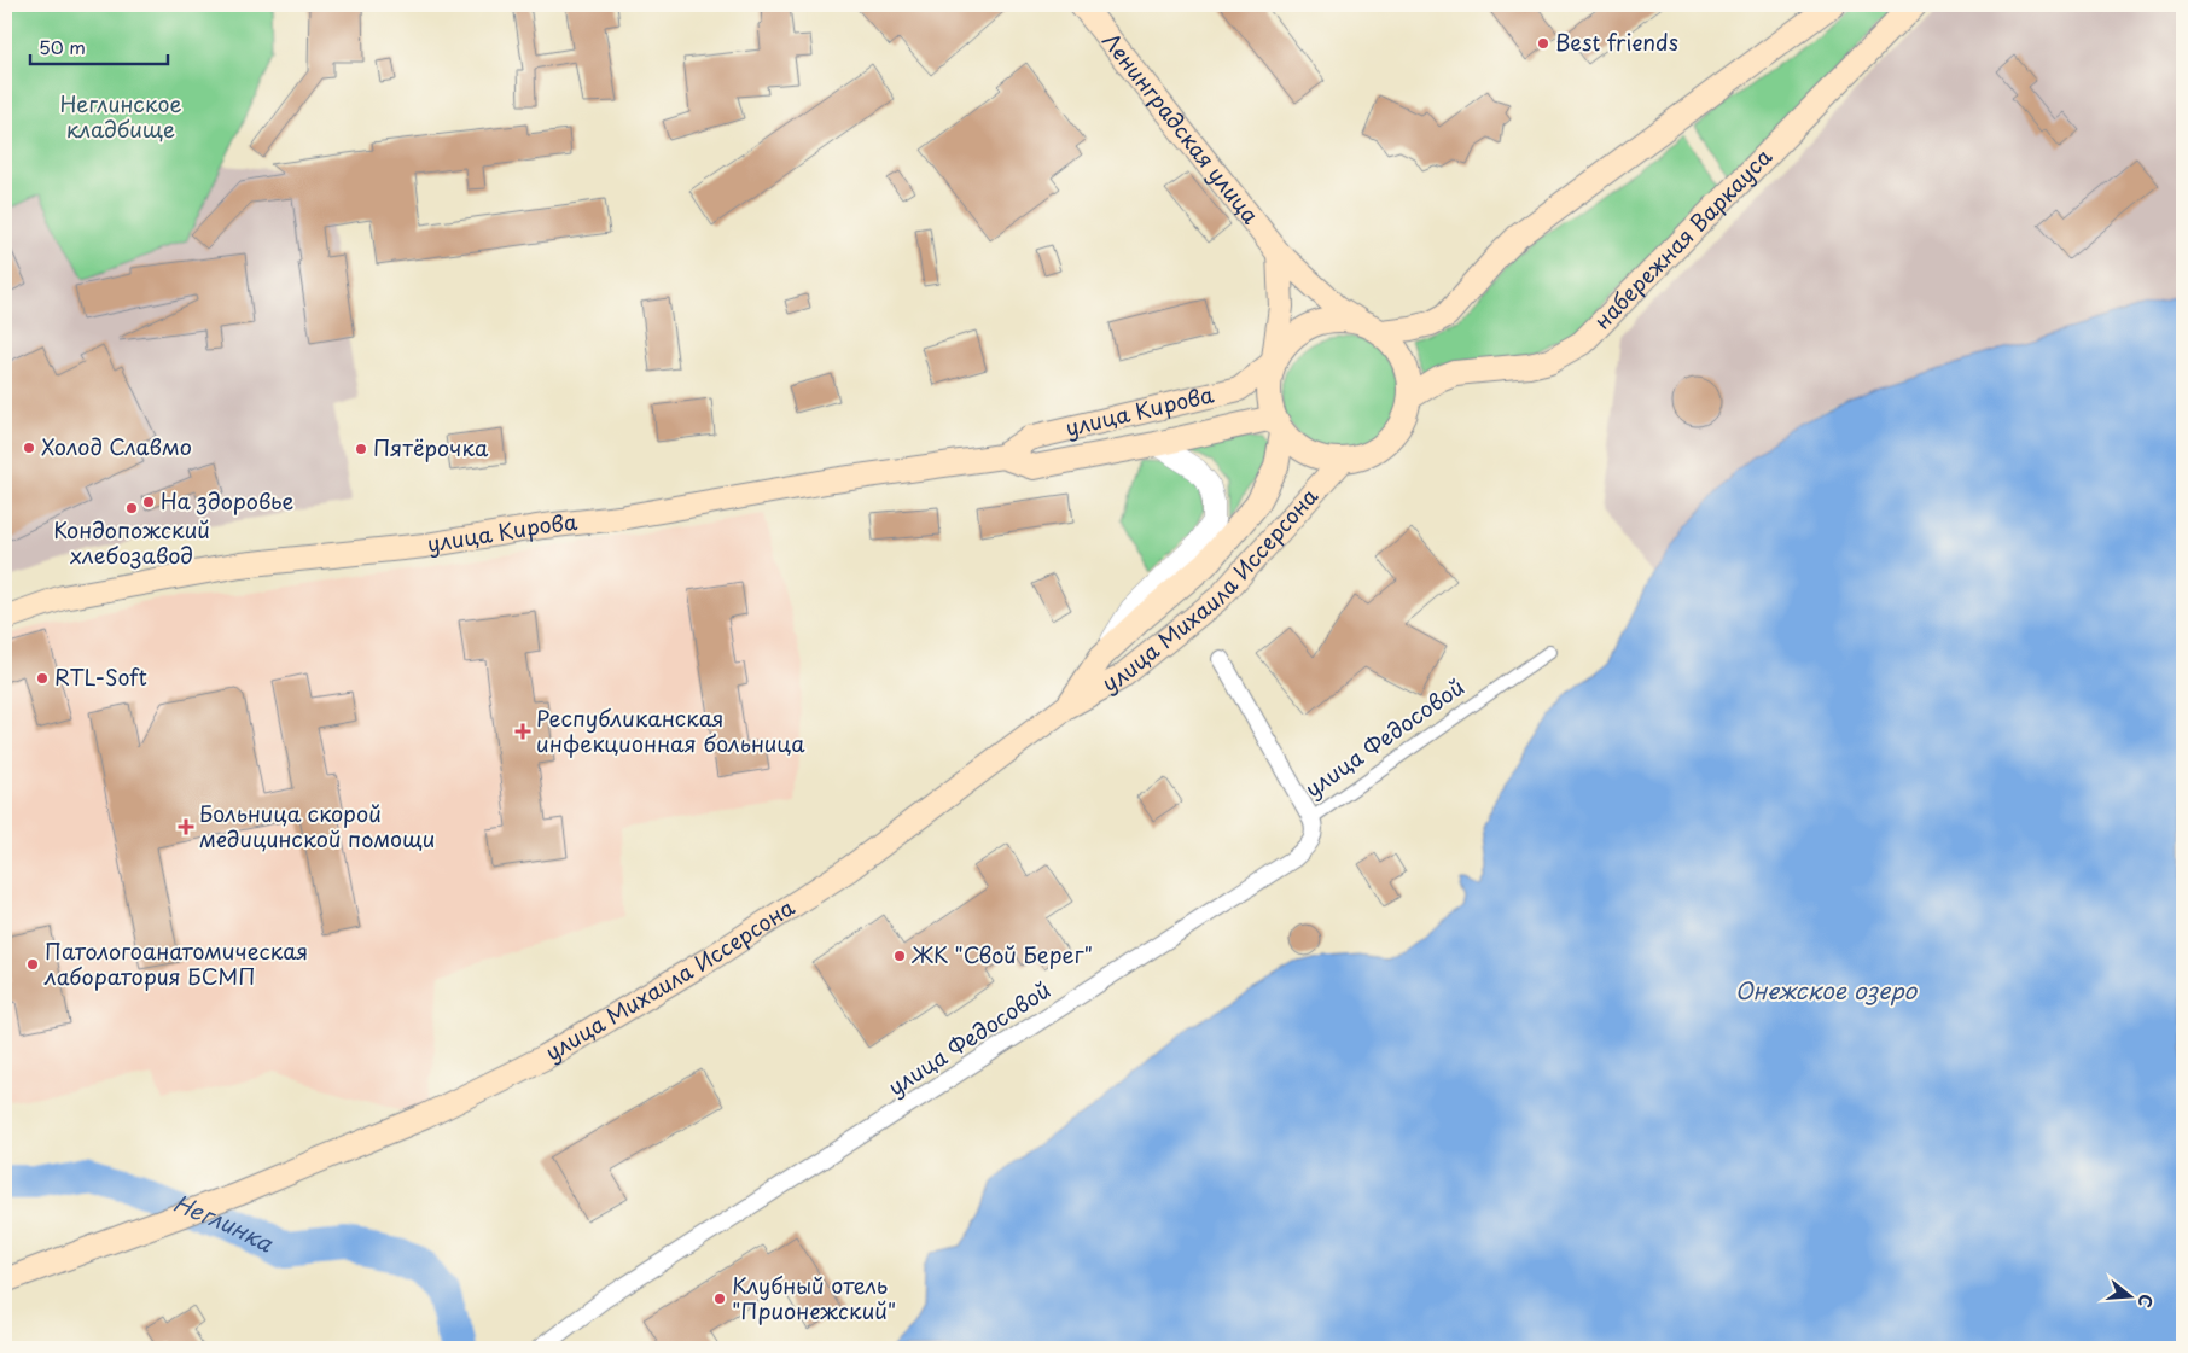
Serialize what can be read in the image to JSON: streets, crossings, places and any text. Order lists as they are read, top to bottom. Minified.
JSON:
{"streets":{"main road":["Ленинградская улица","набережная Варкауса","улица Кирова","улица Михаила Иссерсона"],"street":["улица Федосовой"]},"crossings":[["Ленинградская улица","набережная Варкауса"],["Ленинградская улица","улица Кирова"],["Ленинградская улица","улица Михаила Иссерсона"],["набережная Варкауса","улица Кирова"],["набережная Варкауса","улица Михаила Иссерсона"],["улица Кирова","улица Михаила Иссерсона"]],"water":["Онежское озеро","Неглинка"],"parks":["Неглинское кладбище"],"places":{"other":["Best friends","Холод Славмо","Пятёрочка","На здоровье","Кондопожский хлебозавод","RTL-Soft","ЖК \"Свой Берег\"","Патологоанатомическая лаборатория БСМП","Клубный отель \"Прионежский\""],"health":["Республиканская инфекционная больница","Больница скорой медицинской помощи"]},"scale_bar":"50 m","north":"right"}
